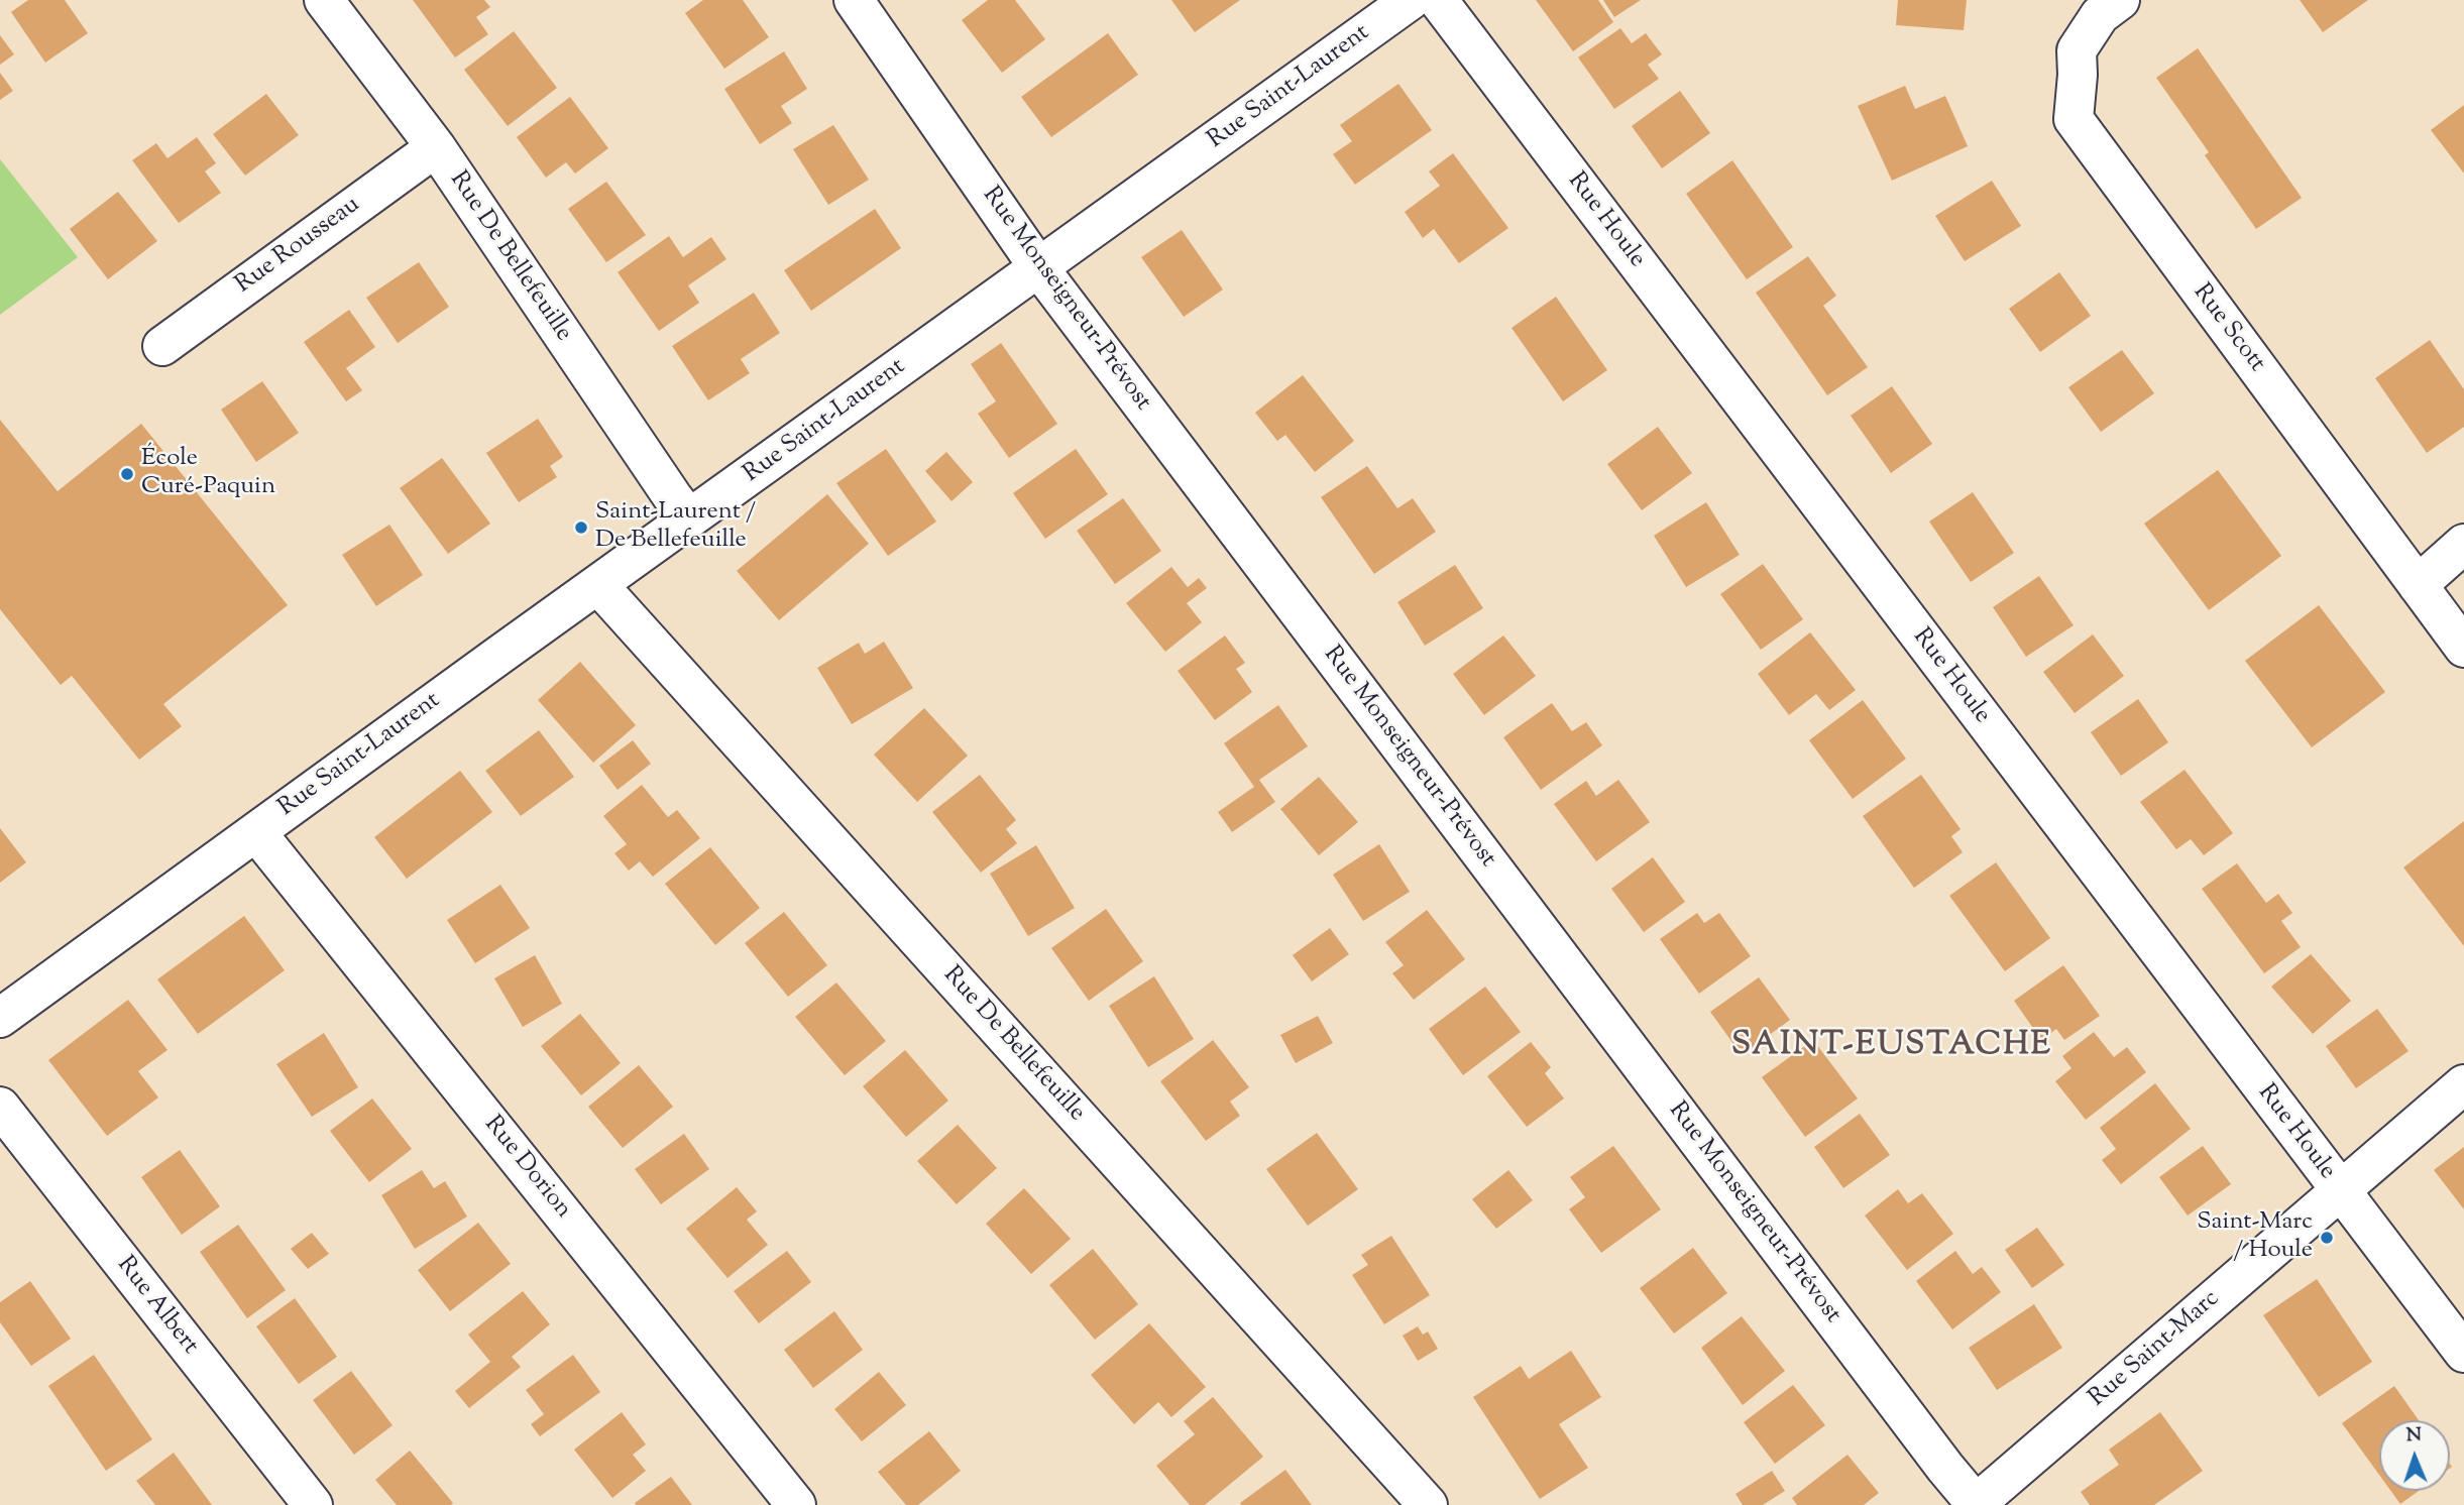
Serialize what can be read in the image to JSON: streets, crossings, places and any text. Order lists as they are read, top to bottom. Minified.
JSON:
{"streets":{"street":["Rue Saint-Laurent","Rue Houle","Rue Rousseau","Rue De Bellefeuille","Rue Monseigneur-Prévost","Rue Scott","Rue Dorion","Rue Albert","Rue Saint-Marc"]},"crossings":[["Rue Saint-Laurent","Rue De Bellefeuille"],["Rue Saint-Laurent","Rue Monseigneur-Prévost"],["Rue Saint-Laurent","Rue Dorion"],["Rue Houle","Rue Saint-Marc"],["Rue Rousseau","Rue De Bellefeuille"],["Rue Monseigneur-Prévost","Rue Saint-Marc"]],"districts":["SAINT-EUSTACHE"],"places":["École Curé-Paquin","Saint-Laurent / De Bellefeuille","Saint-Marc / Houle"],"north":"top"}
